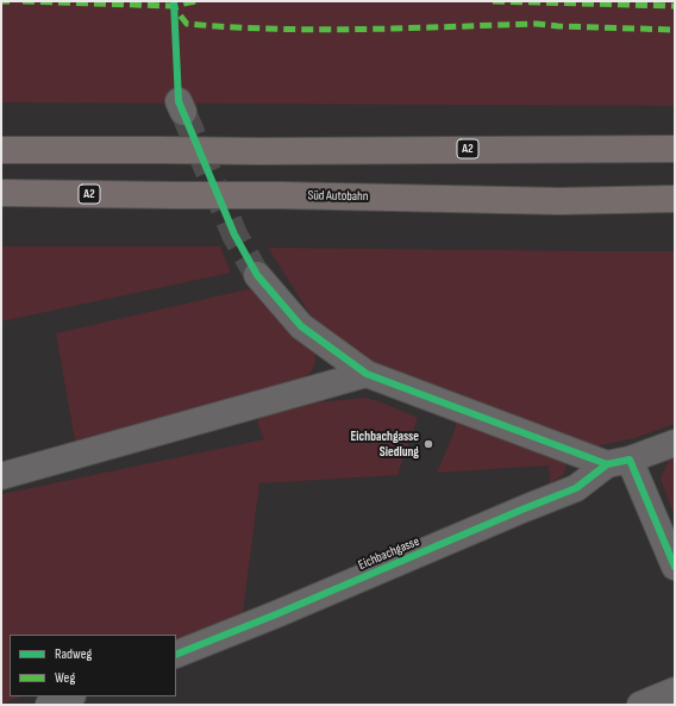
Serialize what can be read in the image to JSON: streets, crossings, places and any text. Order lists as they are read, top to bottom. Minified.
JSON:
{"streets":{"highway":["A2","Süd Autobahn"],"street":["Eichbachgasse"]},"places":["Eichbachgasse Siedlung"],"legend":["Radweg","Weg"]}
